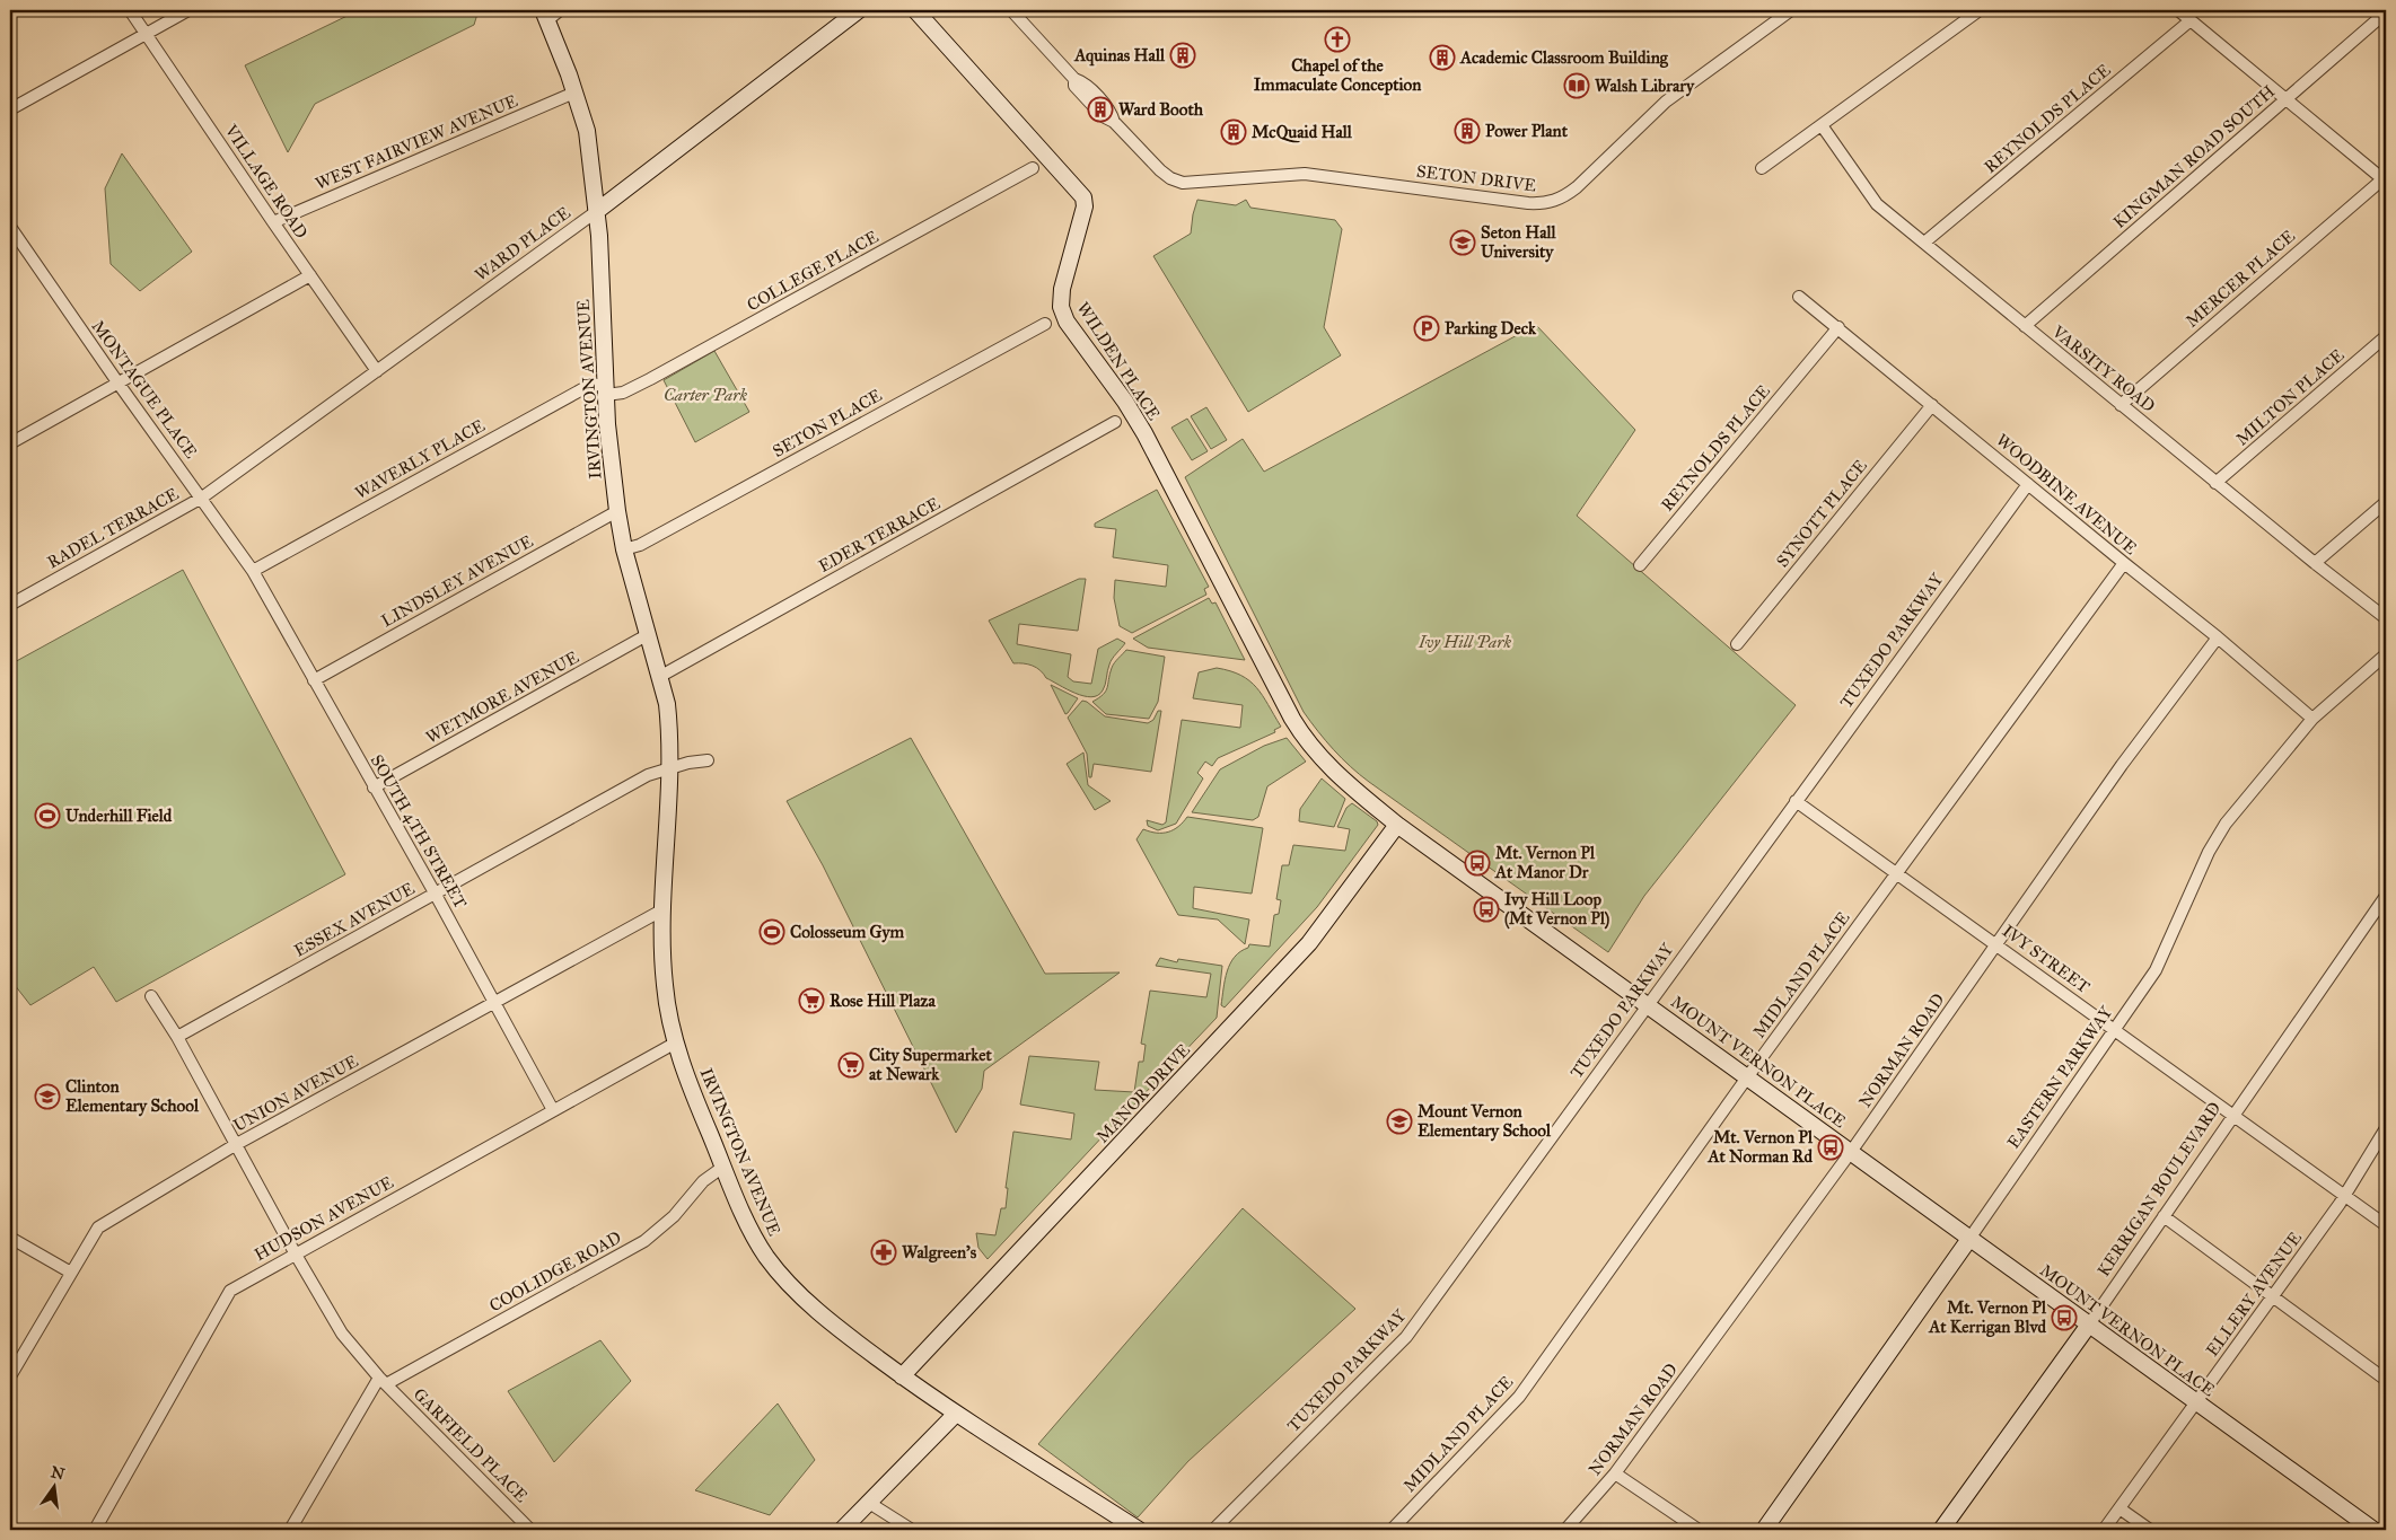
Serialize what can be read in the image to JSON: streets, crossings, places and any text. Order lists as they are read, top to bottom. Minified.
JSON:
{"streets":{"street":["REYNOLDS PLACE","WEST FAIRVIEW AVENUE","KINGMAN ROAD SOUTH","SETON DRIVE","VILLAGE ROAD","WARD PLACE","COLLEGE PLACE","MERCER PLACE","WILDEN PLACE","VARSITY ROAD","MONTAGUE PLACE","IRVINGTON AVENUE","MILTON PLACE","SETON PLACE","WAVERLY PLACE","WOODBINE AVENUE","SYNOTT PLACE","RADEL TERRACE","EDER TERRACE","LINDSLEY AVENUE","TUXEDO PARKWAY","WETMORE AVENUE","SOUTH 4TH STREET","ESSEX AVENUE","IVY STREET","MIDLAND PLACE","NORMAN ROAD","MOUNT VERNON PLACE","EASTERN PARKWAY","UNION AVENUE","MANOR DRIVE","KERRIGAN BOULEVARD","HUDSON AVENUE","COOLIDGE ROAD","ELLERY AVENUE","GARFIELD PLACE"]},"crossings":[["REYNOLDS PLACE","VARSITY ROAD"],["REYNOLDS PLACE","WOODBINE AVENUE"],["WEST FAIRVIEW AVENUE","VILLAGE ROAD"],["WEST FAIRVIEW AVENUE","IRVINGTON AVENUE"],["KINGMAN ROAD SOUTH","VARSITY ROAD"],["VILLAGE ROAD","WARD PLACE"],["WARD PLACE","MONTAGUE PLACE"],["WARD PLACE","IRVINGTON AVENUE"],["WARD PLACE","RADEL TERRACE"],["COLLEGE PLACE","IRVINGTON AVENUE"],["COLLEGE PLACE","WAVERLY PLACE"],["MERCER PLACE","VARSITY ROAD"],["WILDEN PLACE","MOUNT VERNON PLACE"],["VARSITY ROAD","MILTON PLACE"],["MONTAGUE PLACE","WAVERLY PLACE"],["MONTAGUE PLACE","RADEL TERRACE"],["MONTAGUE PLACE","SOUTH 4TH STREET"],["IRVINGTON AVENUE","SETON PLACE"],["IRVINGTON AVENUE","WAVERLY PLACE"],["IRVINGTON AVENUE","EDER TERRACE"],["IRVINGTON AVENUE","LINDSLEY AVENUE"],["IRVINGTON AVENUE","WETMORE AVENUE"],["IRVINGTON AVENUE","ESSEX AVENUE"],["IRVINGTON AVENUE","UNION AVENUE"],["IRVINGTON AVENUE","MANOR DRIVE"],["IRVINGTON AVENUE","HUDSON AVENUE"],["IRVINGTON AVENUE","COOLIDGE ROAD"],["WAVERLY PLACE","SOUTH 4TH STREET"],["WOODBINE AVENUE","SYNOTT PLACE"],["WOODBINE AVENUE","TUXEDO PARKWAY"],["WOODBINE AVENUE","MIDLAND PLACE"],["WOODBINE AVENUE","NORMAN ROAD"],["WOODBINE AVENUE","EASTERN PARKWAY"],["LINDSLEY AVENUE","SOUTH 4TH STREET"],["TUXEDO PARKWAY","IVY STREET"],["TUXEDO PARKWAY","MOUNT VERNON PLACE"],["WETMORE AVENUE","SOUTH 4TH STREET"],["SOUTH 4TH STREET","ESSEX AVENUE"],["SOUTH 4TH STREET","UNION AVENUE"],["SOUTH 4TH STREET","HUDSON AVENUE"],["ESSEX AVENUE","GARFIELD PLACE"],["IVY STREET","MIDLAND PLACE"],["IVY STREET","NORMAN ROAD"],["IVY STREET","EASTERN PARKWAY"],["IVY STREET","KERRIGAN BOULEVARD"],["IVY STREET","ELLERY AVENUE"],["MIDLAND PLACE","MOUNT VERNON PLACE"],["NORMAN ROAD","MOUNT VERNON PLACE"],["MOUNT VERNON PLACE","EASTERN PARKWAY"],["MOUNT VERNON PLACE","MANOR DRIVE"],["MOUNT VERNON PLACE","KERRIGAN BOULEVARD"],["MOUNT VERNON PLACE","ELLERY AVENUE"],["UNION AVENUE","GARFIELD PLACE"],["HUDSON AVENUE","GARFIELD PLACE"],["COOLIDGE ROAD","GARFIELD PLACE"]],"parks":["Carter Park","Ivy Hill Park"],"places":{"church":["Chapel of the Immaculate Conception"],"building":["Aquinas Hall","Academic Classroom Building","Ward Booth","Power Plant","McQuaid Hall"],"library":["Walsh Library"],"school or university":["Seton Hall University","Clinton Elementary School","Mount Vernon Elementary School"],"parking":["Parking Deck"],"sports":["Underhill Field","Colosseum Gym"],"bus stop":["Mt. Vernon Pl At Manor Dr","Ivy Hill Loop (Mt Vernon Pl)","Mt. Vernon Pl At Norman Rd","Mt. Vernon Pl At Kerrigan Blvd"],"supermarket":["Rose Hill Plaza","City Supermarket at Newark"],"pharmacy":["Walgreen's"]},"north":"top"}
